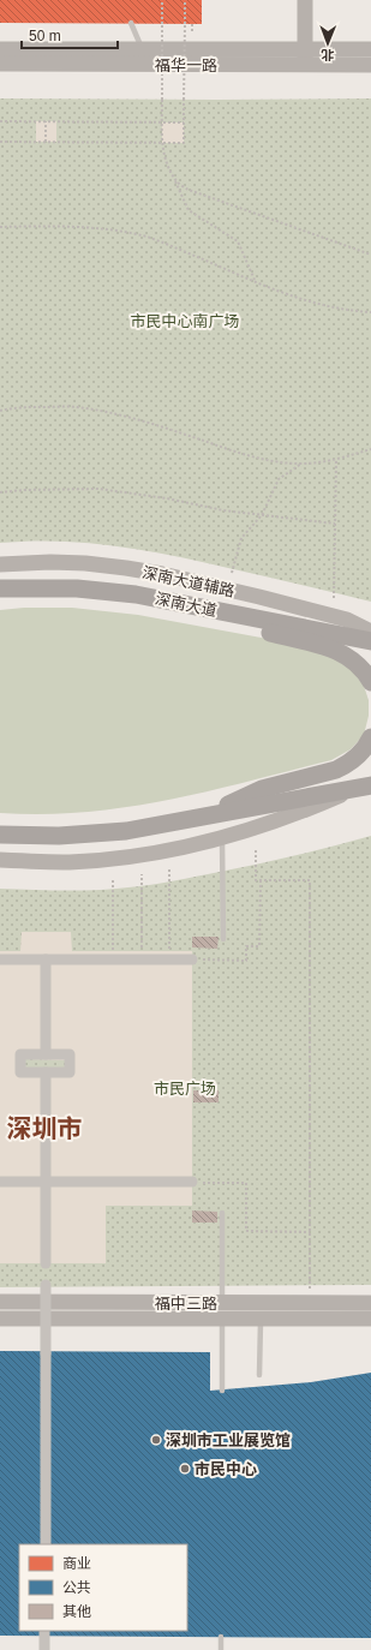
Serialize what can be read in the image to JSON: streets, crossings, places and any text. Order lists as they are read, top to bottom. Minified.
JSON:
{"streets":{"main road":["深南大道"],"street":["福华一路","深南大道辅路","福中三路"]},"districts":["深圳市"],"parks":["市民中心南广场","市民广场"],"places":["深圳市工业展览馆","市民中心"],"legend":["商业","公共","其他"],"scale_bar":"50 m","north":"bottom"}
